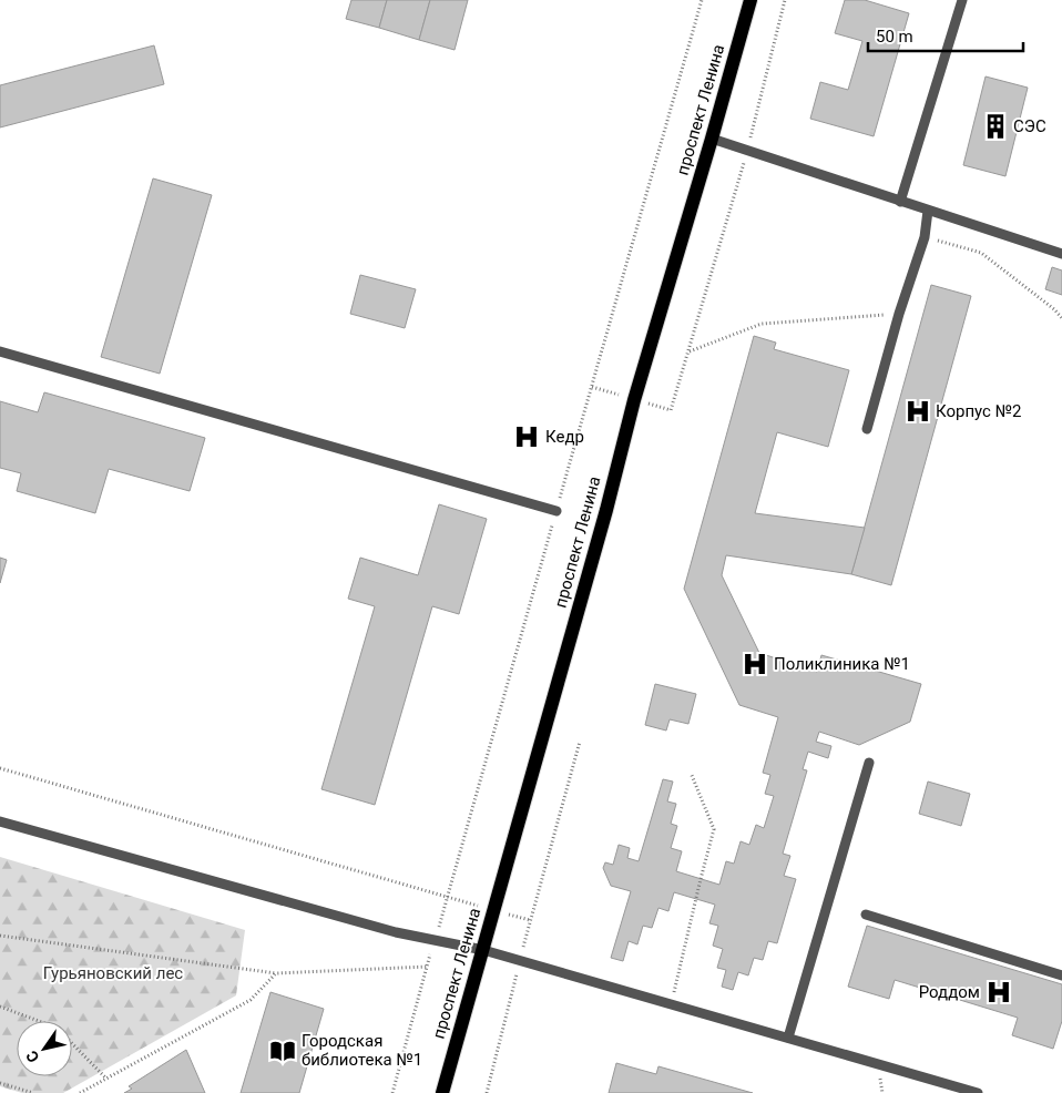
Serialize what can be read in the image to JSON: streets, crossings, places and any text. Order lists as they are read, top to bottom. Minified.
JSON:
{"streets":{"main road":["проспект Ленина"]},"parks":["Гурьяновский лес"],"places":{"building":["СЭС"],"hospital":["Корпус №2","Кедр","Поликлиника №1","Роддом"],"library":["Городская библиотека №1"]},"scale_bar":"50 m","north":"bottom left"}
